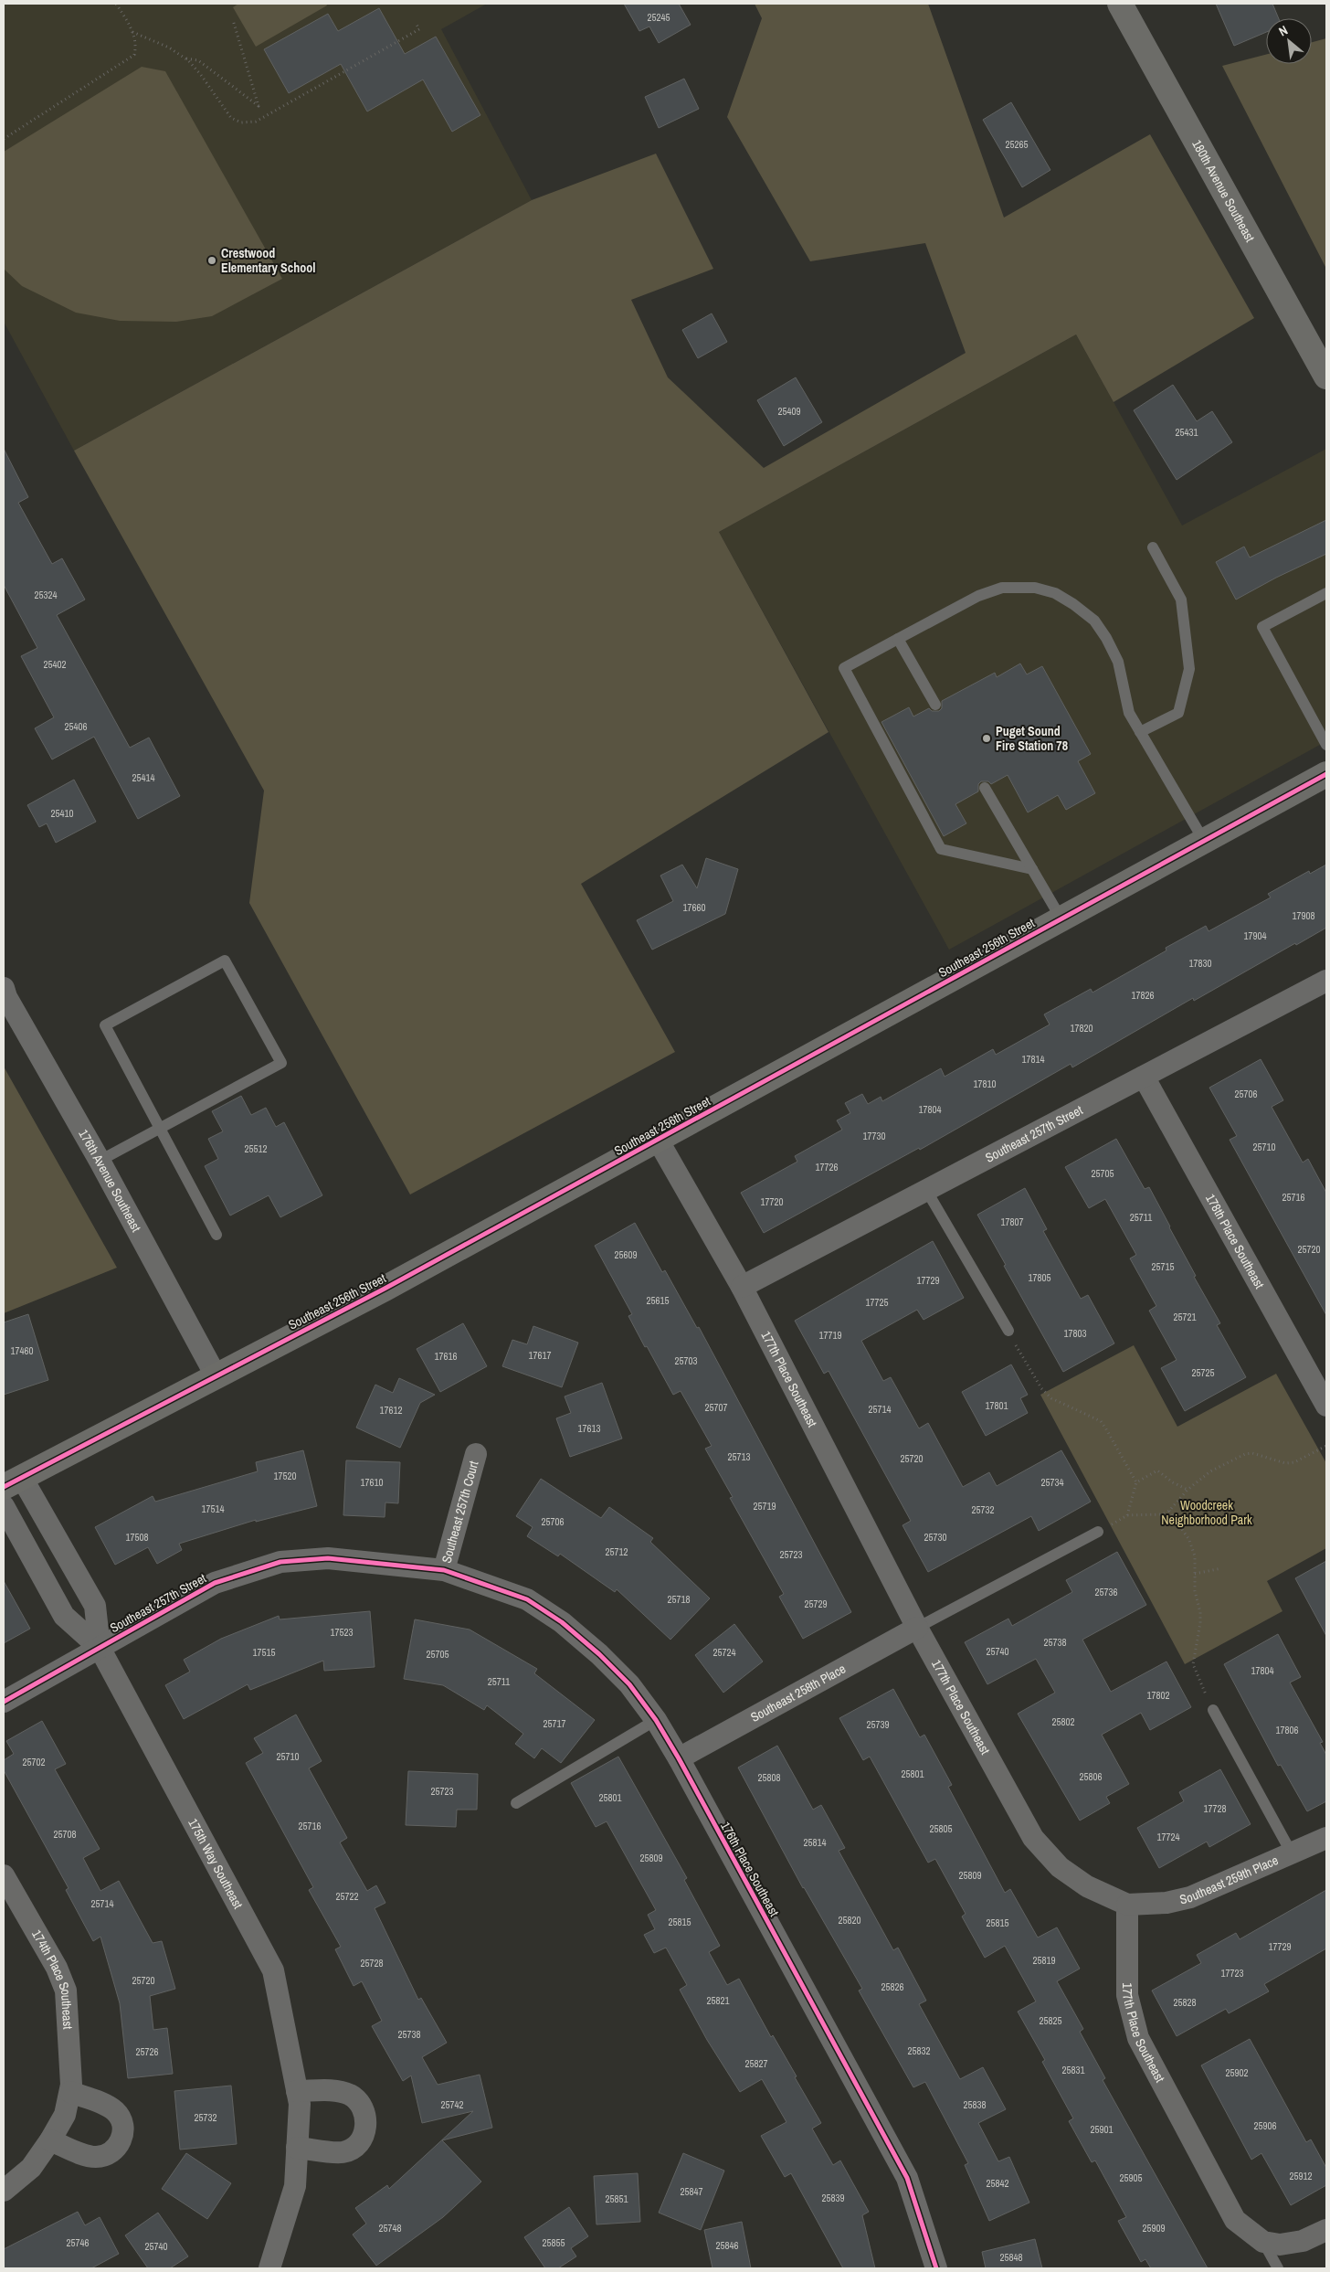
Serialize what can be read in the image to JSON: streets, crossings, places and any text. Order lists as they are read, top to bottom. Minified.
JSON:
{"streets":{"main road":["180th Avenue Southeast","Southeast 256th Street"],"street":["Southeast 257th Street","176th Avenue Southeast","178th Place Southeast","177th Place Southeast","Southeast 257th Court","Southeast 258th Place","175th Way Southeast","176th Place Southeast","Southeast 259th Place","174th Place Southeast"]},"crossings":[["Southeast 256th Street","176th Avenue Southeast"],["Southeast 256th Street","177th Place Southeast"],["Southeast 256th Street","175th Way Southeast"],["Southeast 257th Street","178th Place Southeast"],["Southeast 257th Street","177th Place Southeast"],["Southeast 257th Street","Southeast 257th Court"],["Southeast 257th Street","175th Way Southeast"],["Southeast 257th Street","176th Place Southeast"],["177th Place Southeast","Southeast 258th Place"],["177th Place Southeast","Southeast 259th Place"],["Southeast 257th Court","176th Place Southeast"],["Southeast 258th Place","176th Place Southeast"]],"parks":["Woodcreek Neighborhood Park"],"places":["Crestwood Elementary School","Puget Sound Fire Station 78"],"house_numbers":["25245","25265","25409","25431","25324","25402","25406","25414","25410","17660","17908","17904","17830","17826","17820","17814","17810","25706","17804","17730","25710","25512","17726","25705","25716","17720","25711","17807","25720","25609","25715","17805","17729","25615","17725","25721","17803","17719","17460","17617","17616","25703","25725","17801","25707","25714","17612","17613","25713","25720","17520","17610","25734","25719","17514","25732","25706","17508","25730","25712","25723","25736","25718","25729","17523","25738","25740","17515","25724","25705","17804","25711","17802","25802","25717","25739","17806","25710","25702","25801","25806","25808","25723","25801","17728","25716","25805","25708","17724","25814","25809","25809","25722","25714","25820","25815","25815","17729","25819","25728","17723","25720","25826","25821","25828","25825","25738","25832","25726","25827","25831","25902","25742","25838","25732","25906","25901","25912","25905","25842","25847","25839","25851","25748","25909","25746","25855","25846","25740","25848"],"north":"top left"}
